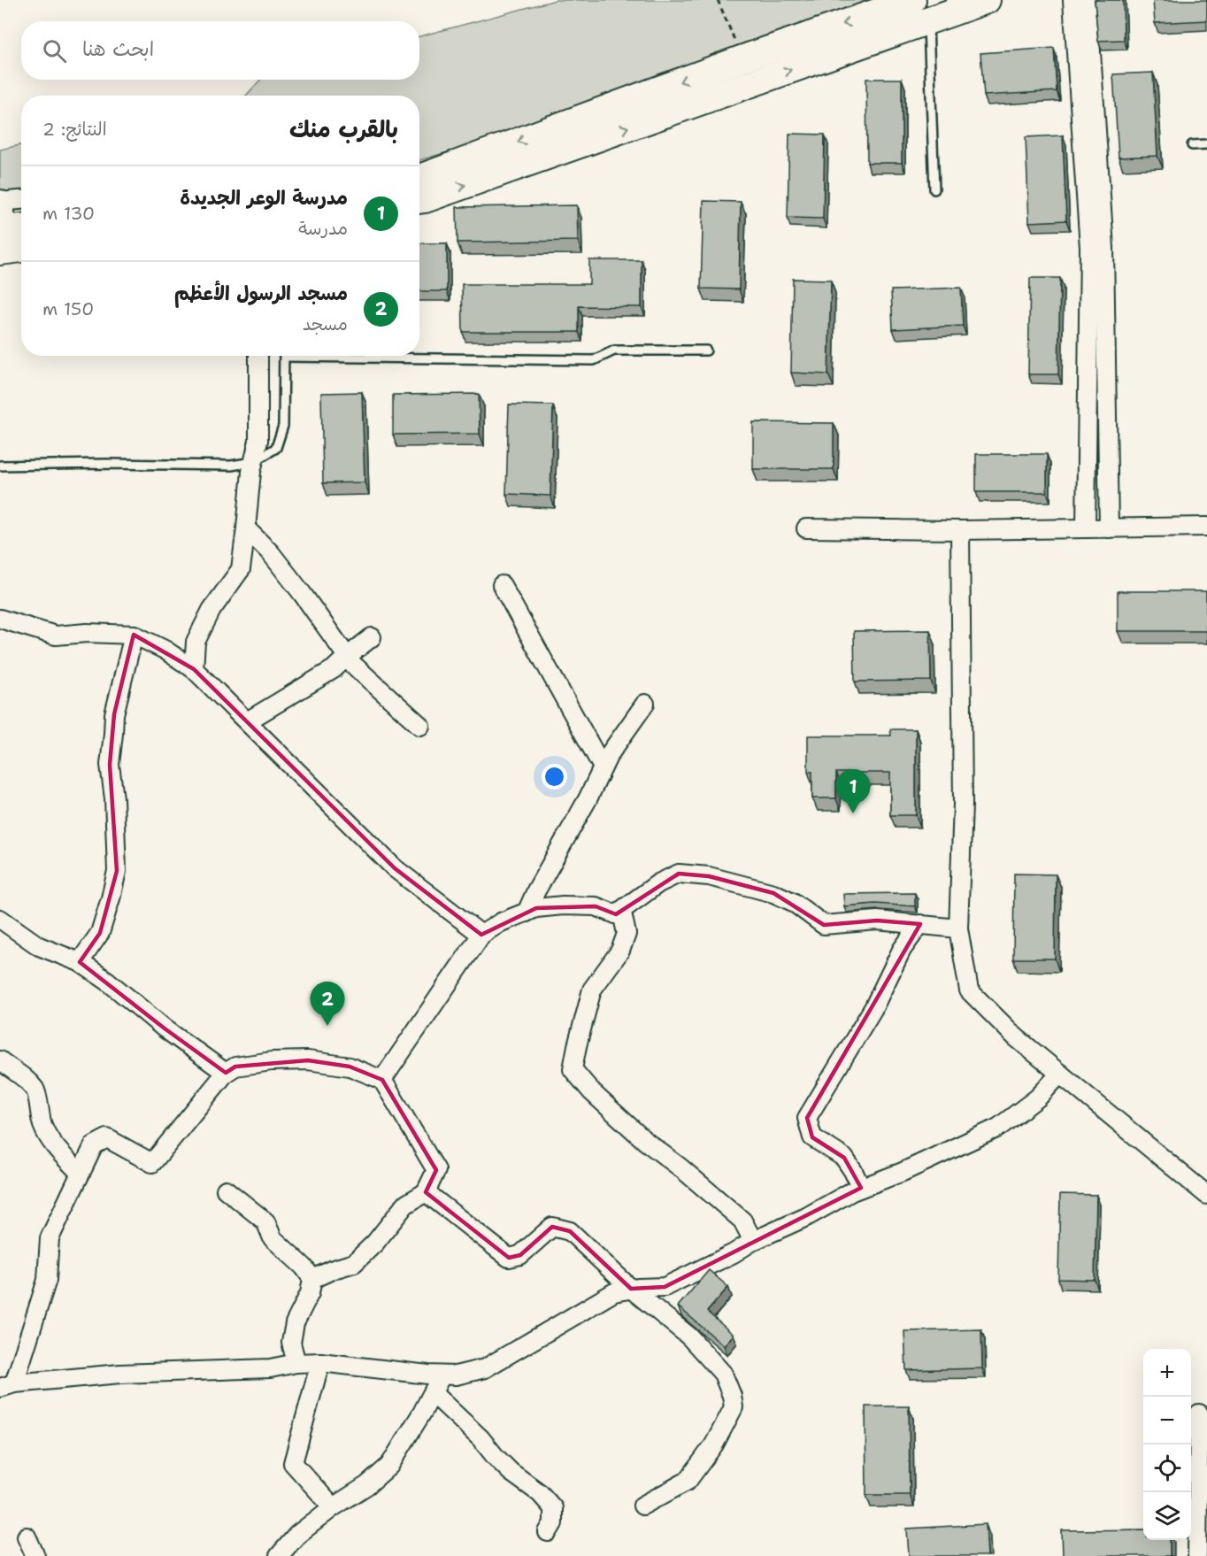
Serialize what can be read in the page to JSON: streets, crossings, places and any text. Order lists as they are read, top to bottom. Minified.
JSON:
{"page":{"search":"ابحث هنا","heading":["بالقرب منك","النتائج: 2"],"list":[{"mark":"1","name":"مدرسة الوعر الجديدة","note":"مدرسة","value":"130 m"},{"mark":"2","name":"مسجد الرسول الأعظم","note":"مسجد","value":"150 m"}],"pins":["1","2"],"map_buttons":["+","−"]}}
